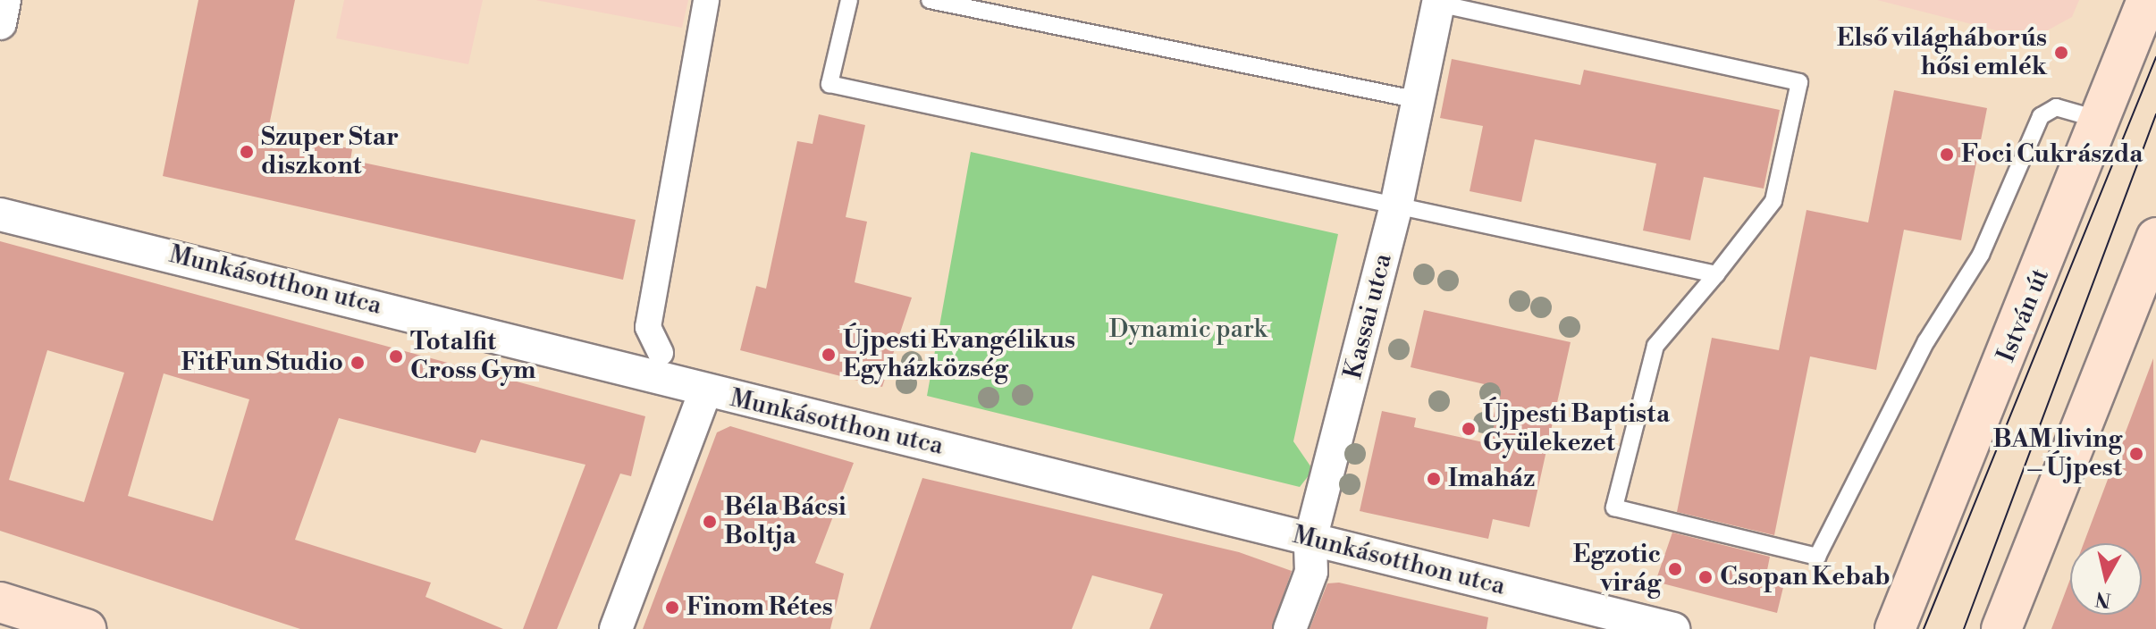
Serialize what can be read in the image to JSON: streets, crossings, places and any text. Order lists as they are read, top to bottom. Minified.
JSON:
{"streets":{"main road":["István út"],"street":["Munkásotthon utca","Kassai utca"]},"crossings":[["Munkásotthon utca","Kassai utca"]],"parks":["Dynamic park"],"places":["Első világháborús hősi emlék","Szuper Star diszkont","Foci Cukrászda","Újpesti Evangélikus Egyházközség","Totalfit Cross Gym","FitFun Studio","Újpesti Baptista Gyülekezet","BAM living – Újpest","Imaház","Béla Bácsi Boltja","Egzotic virág","Csopan Kebab","Finom Rétes"],"north":"bottom"}
